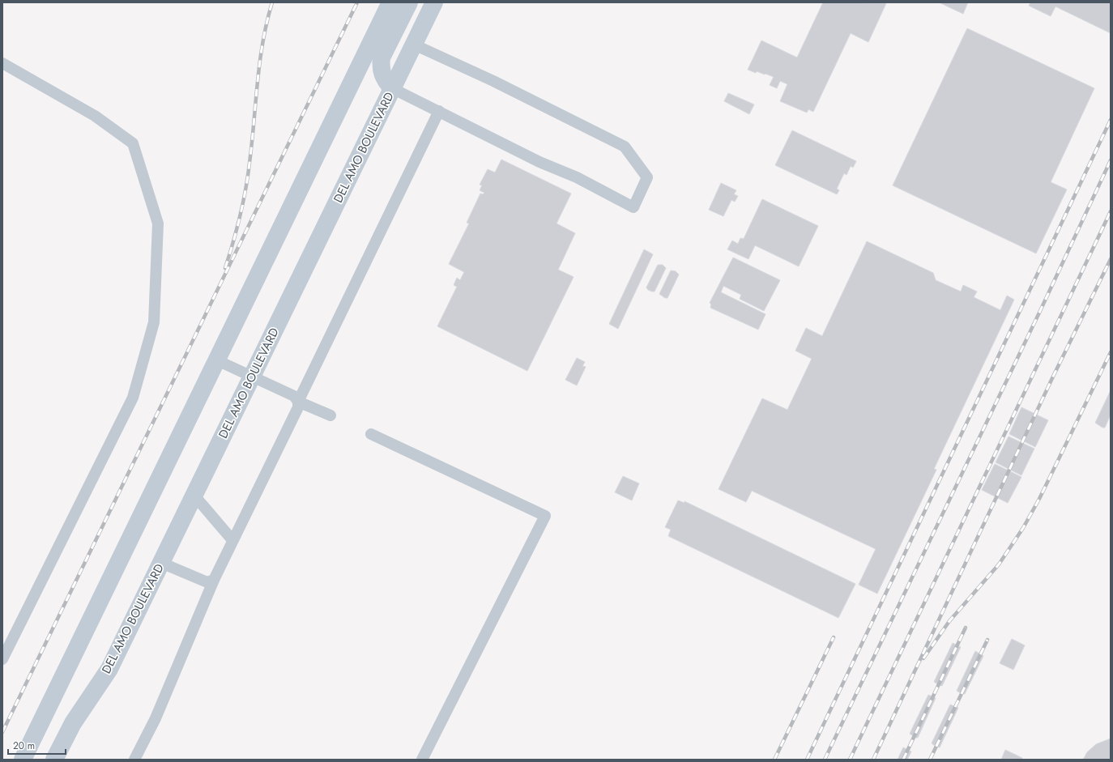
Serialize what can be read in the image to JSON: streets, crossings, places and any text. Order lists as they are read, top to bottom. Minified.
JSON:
{"streets":{"main road":["DEL AMO BOULEVARD"]},"scale_bar":"20 m"}
